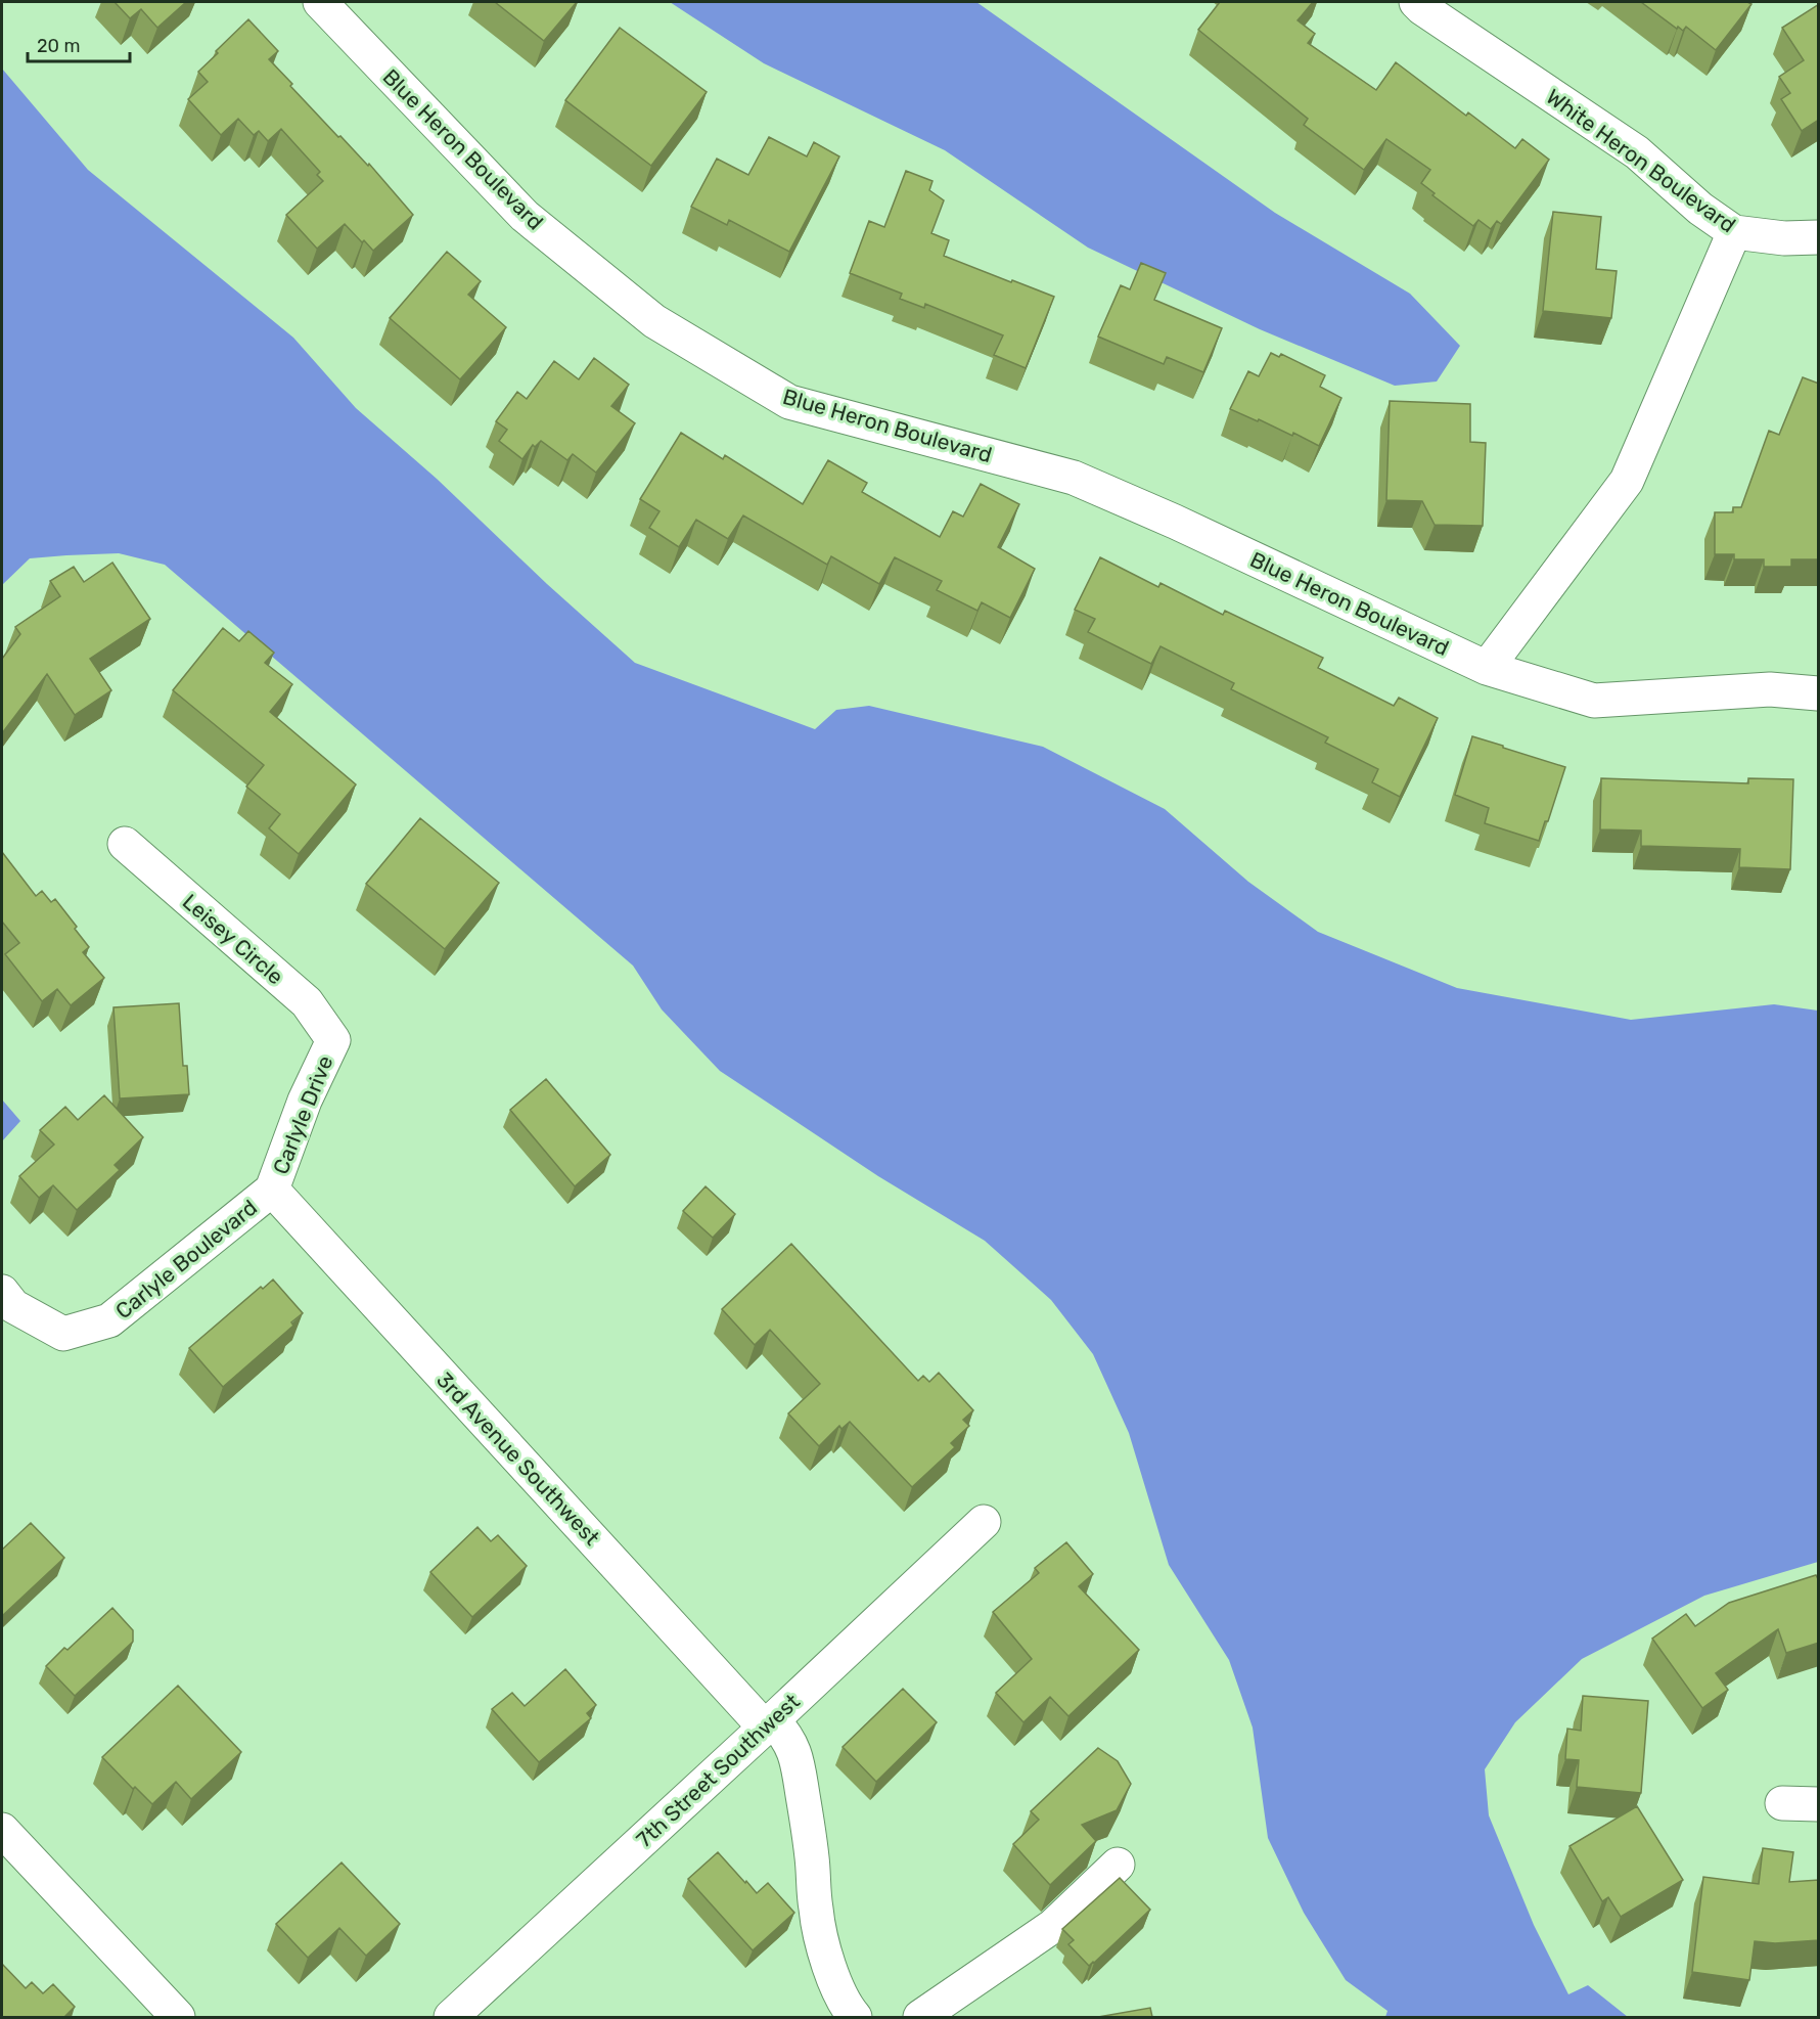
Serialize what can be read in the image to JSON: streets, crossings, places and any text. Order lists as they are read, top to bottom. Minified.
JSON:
{"streets":{"street":["Blue Heron Boulevard","White Heron Boulevard","Leisey Circle","Carlyle Drive","Carlyle Boulevard","3rd Avenue Southwest","7th Street Southwest"]},"crossings":[["Leisey Circle","Carlyle Drive"],["Carlyle Drive","Carlyle Boulevard"],["Carlyle Drive","3rd Avenue Southwest"],["Carlyle Boulevard","3rd Avenue Southwest"],["3rd Avenue Southwest","7th Street Southwest"]],"scale_bar":"20 m"}
